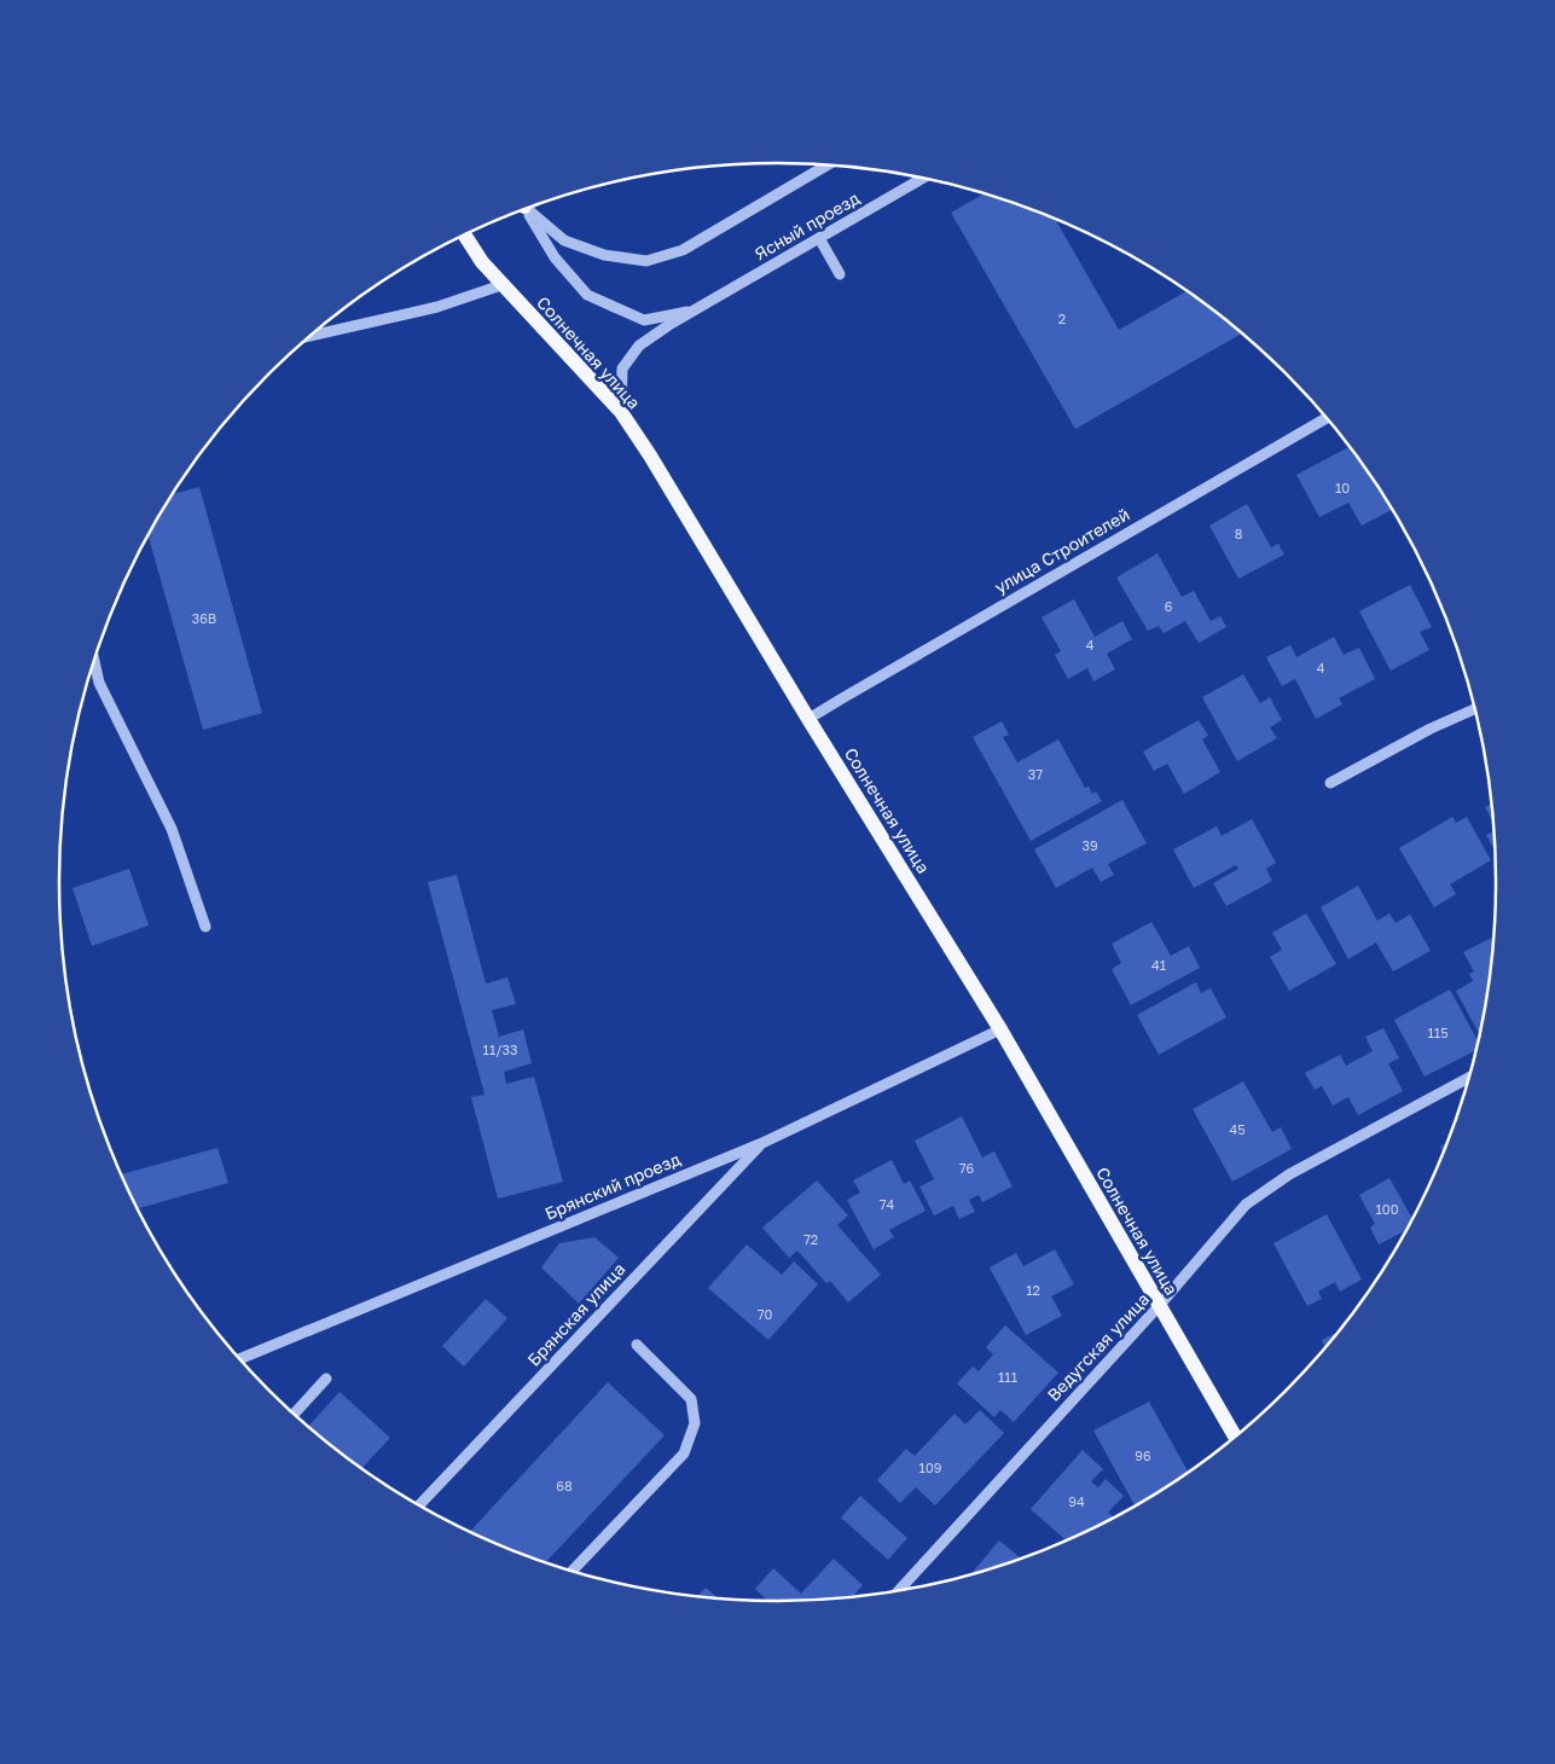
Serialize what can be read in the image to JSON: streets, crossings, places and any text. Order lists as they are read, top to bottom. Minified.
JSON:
{"streets":{"main road":["Солнечная улица"],"street":["Ясный проезд","улица Строителей","Брянский проезд","Брянская улица","Ведугская улица"]},"crossings":[["Ясный проезд","Солнечная улица"],["Солнечная улица","улица Строителей"],["Солнечная улица","Брянский проезд"],["Солнечная улица","Ведугская улица"],["Брянский проезд","Брянская улица"]],"house_numbers":["2","10","8","6","36В","4","4","37","39","41","115","11/33","45","76","74","100","72","12","70","111","96","109","68","94"]}
